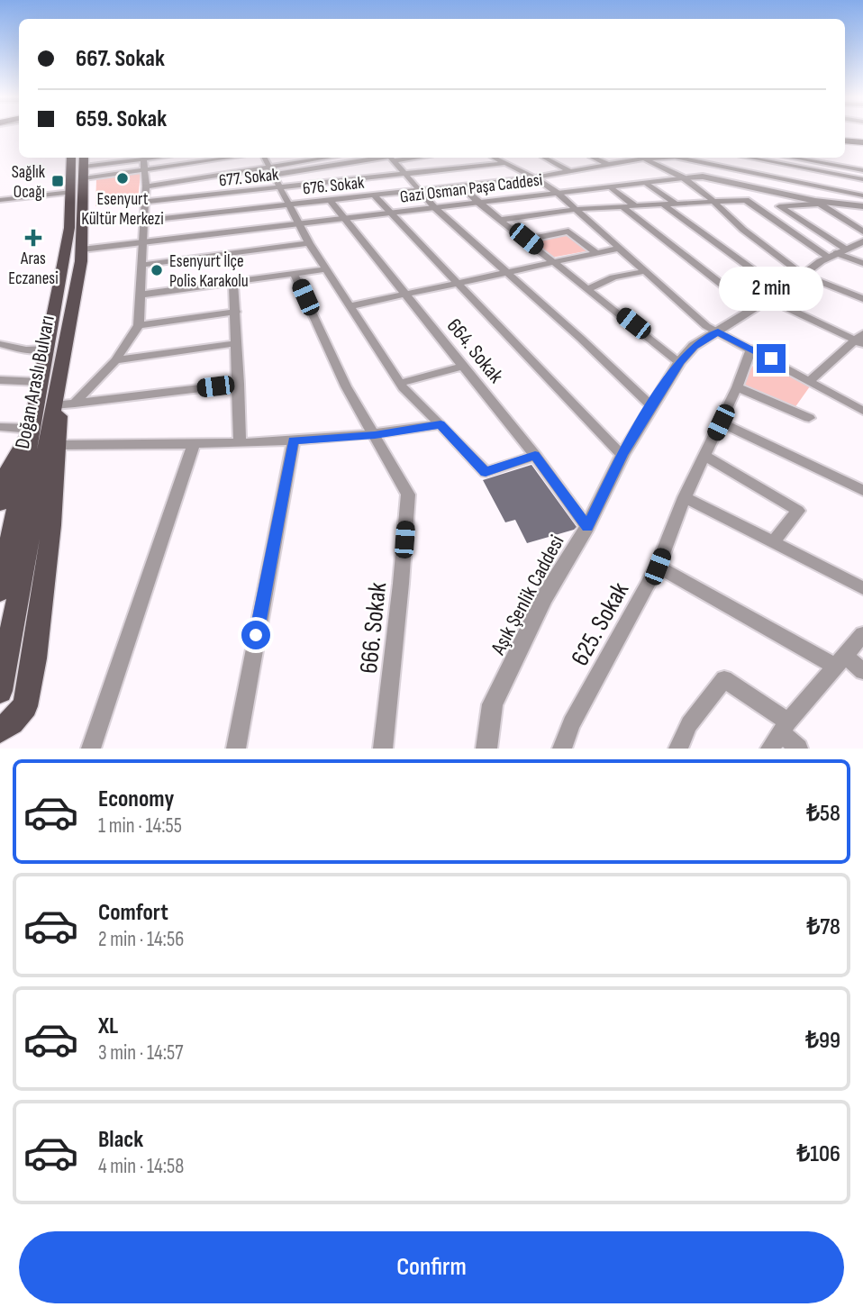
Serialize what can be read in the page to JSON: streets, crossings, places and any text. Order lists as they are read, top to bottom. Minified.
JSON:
{"streets":{"main road":["Doğan Araslı Bulvarı"],"street":["677. Sokak","676. Sokak","Gazi Osman Paşa Caddesi","664. Sokak","Aşık Şenlik Caddesi","625. Sokak","666. Sokak"]},"crossings":[["676. Sokak","664. Sokak"],["Gazi Osman Paşa Caddesi","664. Sokak"],["Gazi Osman Paşa Caddesi","Doğan Araslı Bulvarı"],["664. Sokak","Aşık Şenlik Caddesi"]],"places":{"other":["Esenyurt Kültür Merkezi","Esenyurt İlçe Polis Karakolu"],"transit":["Sağlık Ocağı"],"health":["Aras Eczanesi"]},"page":{"banner":["667. Sokak","659. Sokak"],"bubble":"2 min","list":[{"name":"Economy","note":"1 min · 14:55","value":"₺58"},{"name":"Comfort","note":"2 min · 14:56","value":"₺78"},{"name":"XL","note":"3 min · 14:57","value":"₺99"},{"name":"Black","note":"4 min · 14:58","value":"₺106"}],"buttons":"Confirm"}}
